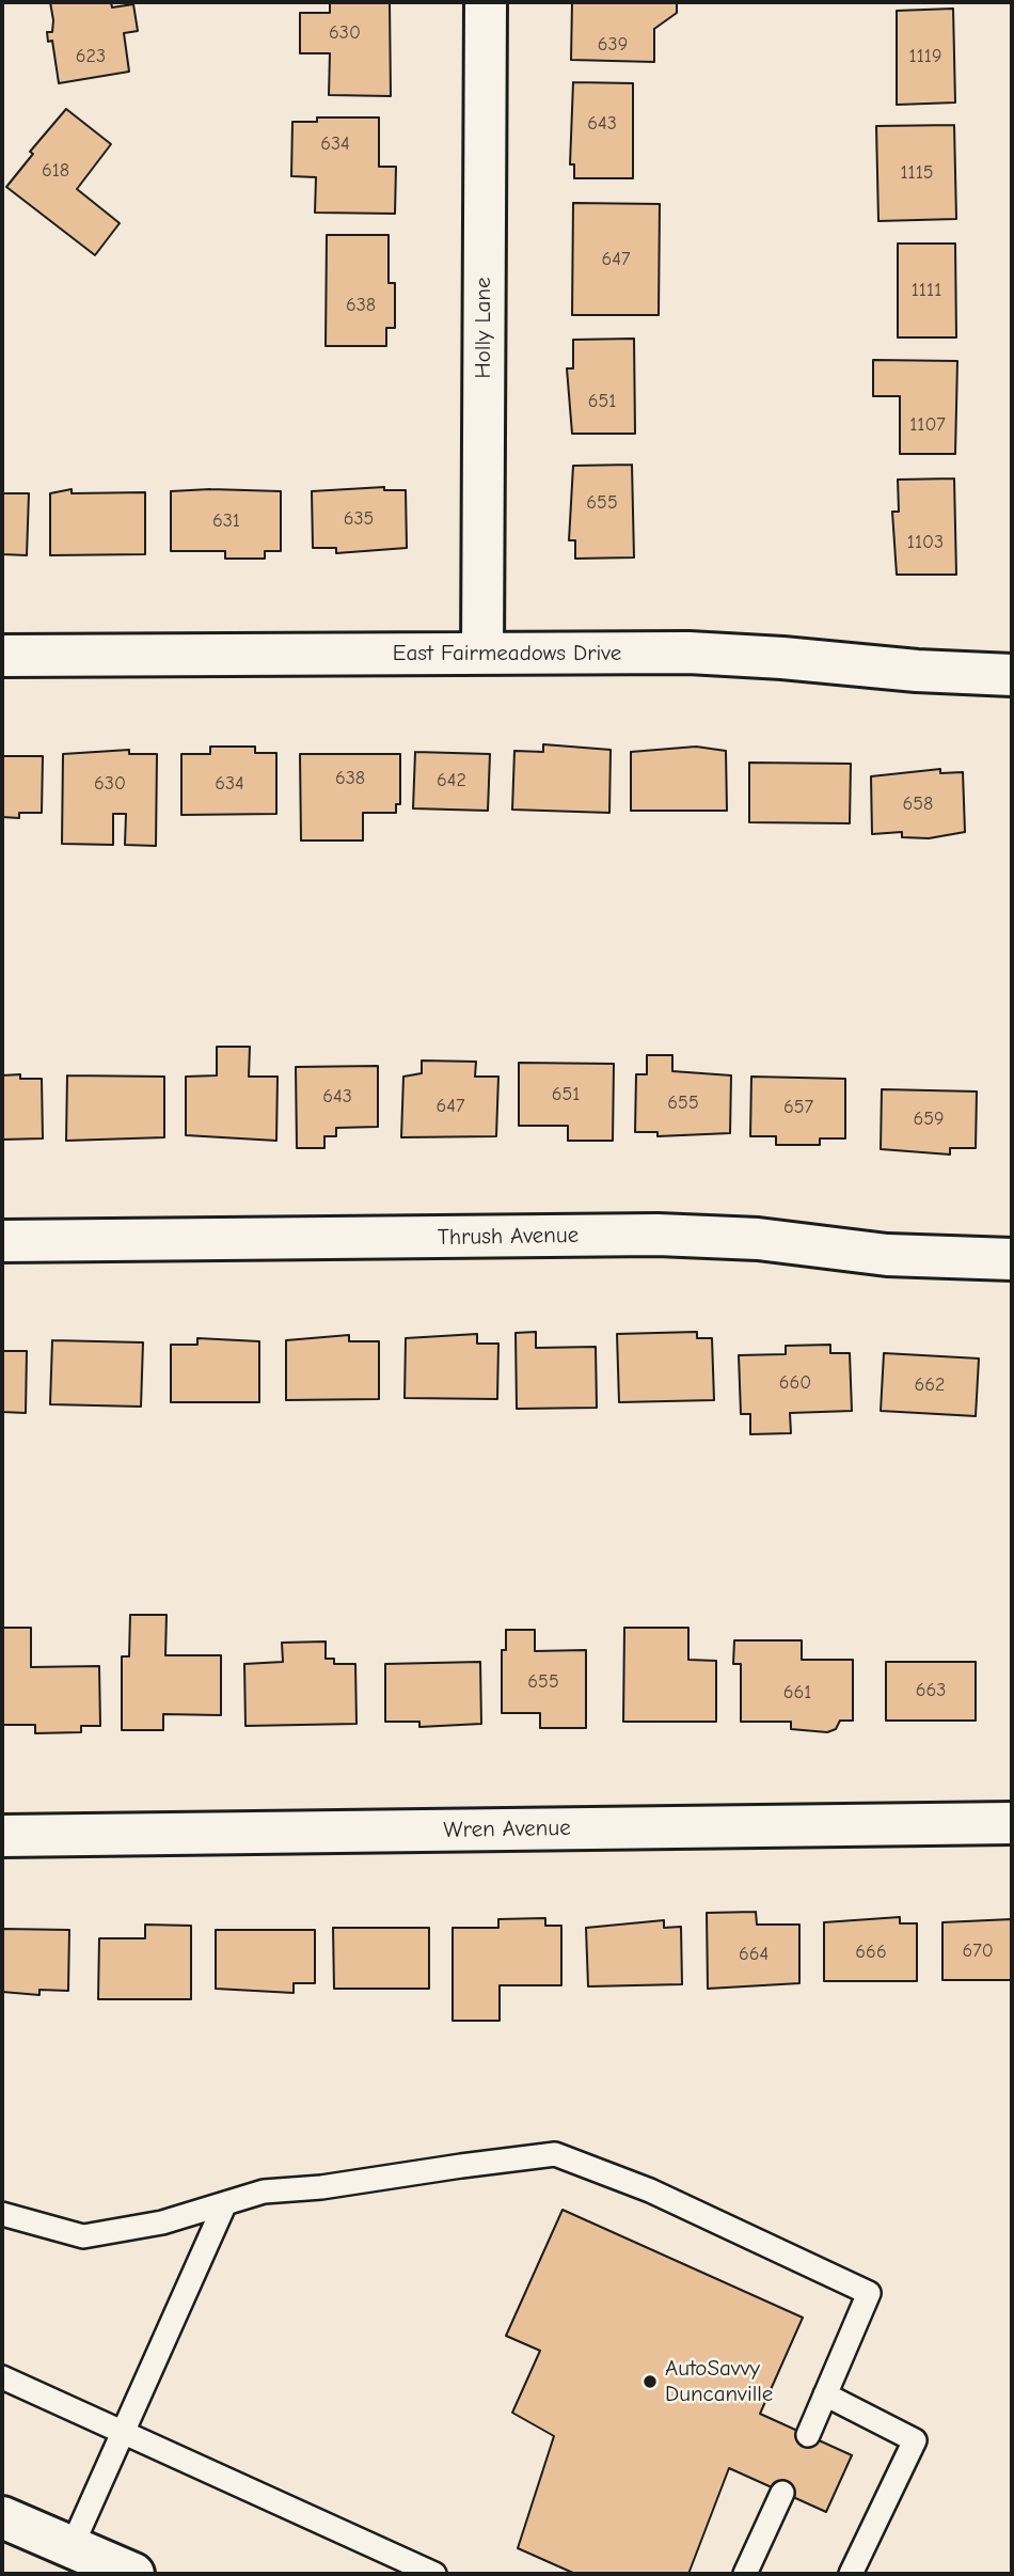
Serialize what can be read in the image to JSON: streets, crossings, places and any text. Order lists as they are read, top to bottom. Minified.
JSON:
{"streets":{"street":["Holly Lane","East Fairmeadows Drive","Thrush Avenue","Wren Avenue"]},"crossings":[["Holly Lane","East Fairmeadows Drive"]],"places":["AutoSavvy Duncanville"],"house_numbers":["630","639","623","1119","643","634","618","1115","647","1111","638","651","1107","655","635","631","1103","638","642","630","634","658","651","643","655","647","657","659","660","662","655","663","661","670","666","664"]}
